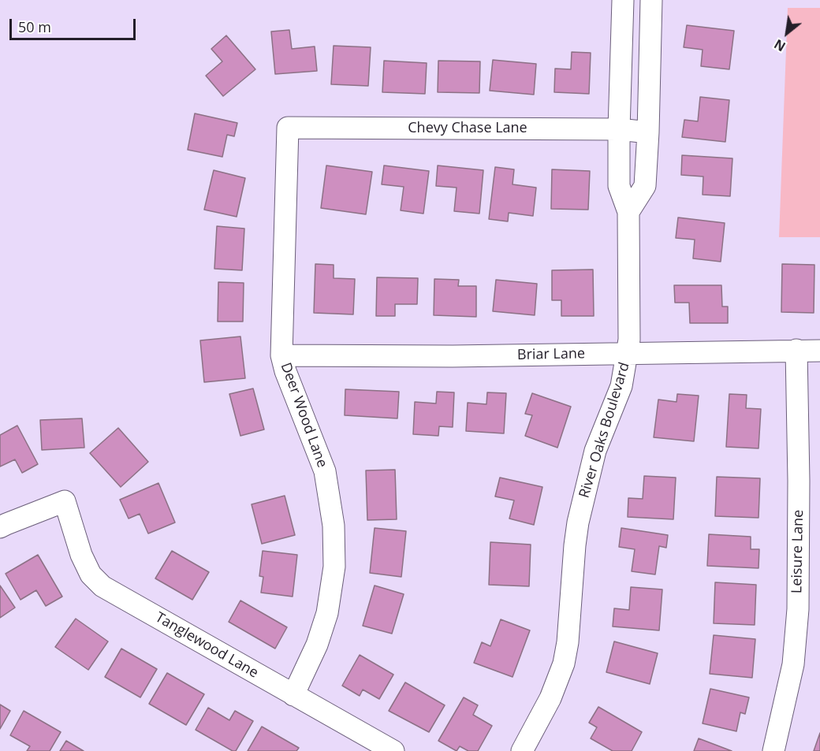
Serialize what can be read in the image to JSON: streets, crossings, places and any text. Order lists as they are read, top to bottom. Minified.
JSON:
{"streets":{"street":["Chevy Chase Lane","Briar Lane","Deer Wood Lane","River Oaks Boulevard","Leisure Lane","Tanglewood Lane"]},"crossings":[["Chevy Chase Lane","Deer Wood Lane"],["Chevy Chase Lane","River Oaks Boulevard"],["Briar Lane","Deer Wood Lane"],["Briar Lane","River Oaks Boulevard"],["Briar Lane","Leisure Lane"],["Deer Wood Lane","Tanglewood Lane"]],"scale_bar":"50 m","north":"bottom left"}
